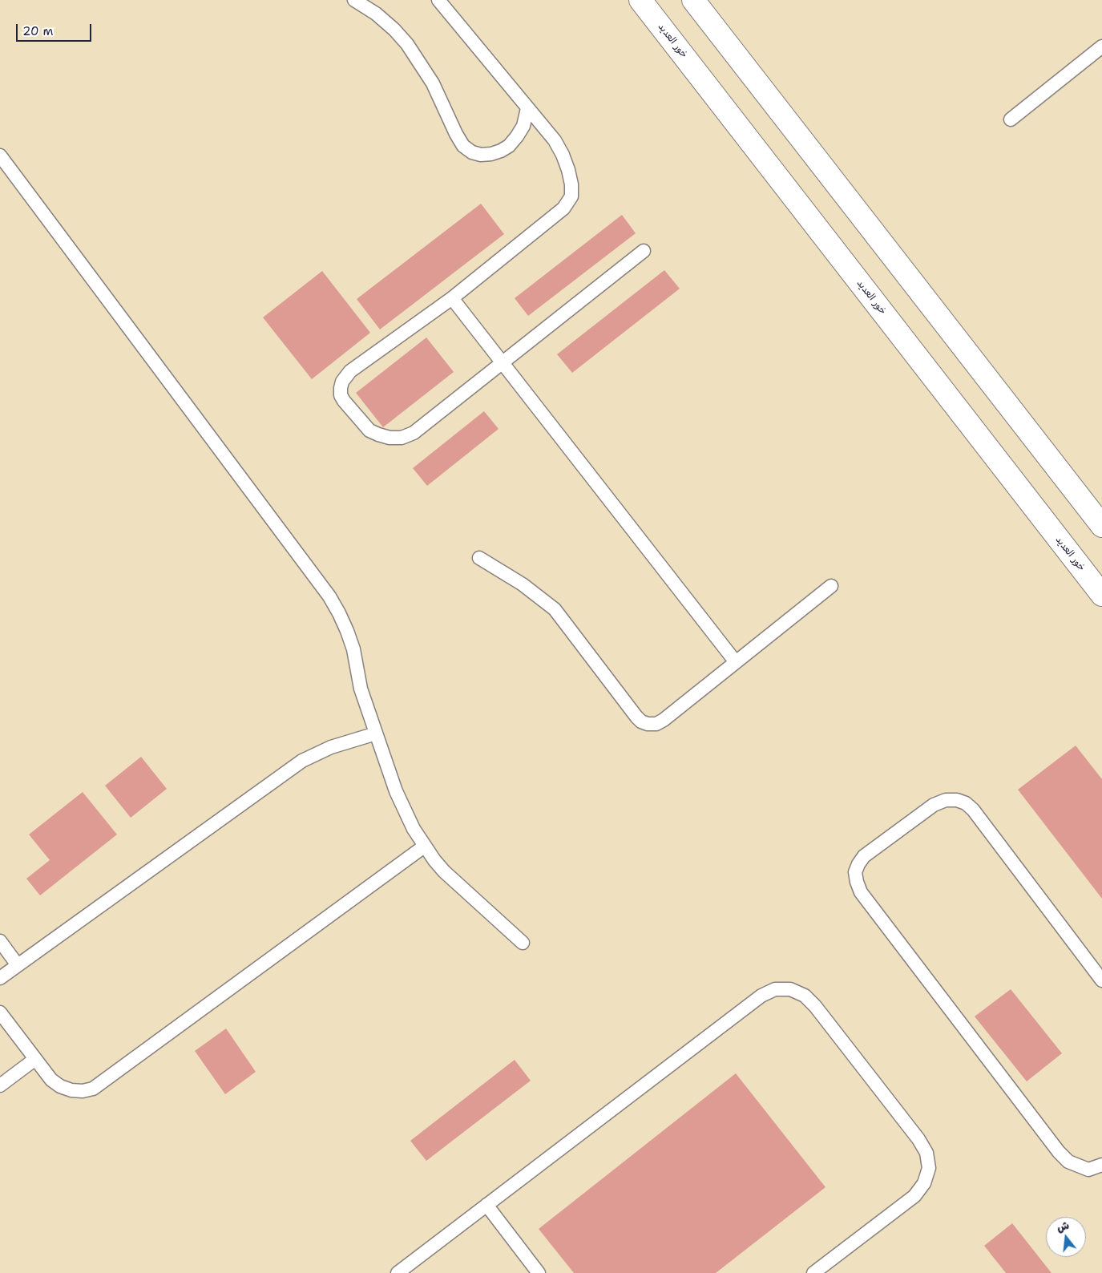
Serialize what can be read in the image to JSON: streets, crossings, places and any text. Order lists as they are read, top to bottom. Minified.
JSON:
{"streets":{"street":["خور العديد"]},"scale_bar":"20 m","north":"top"}
